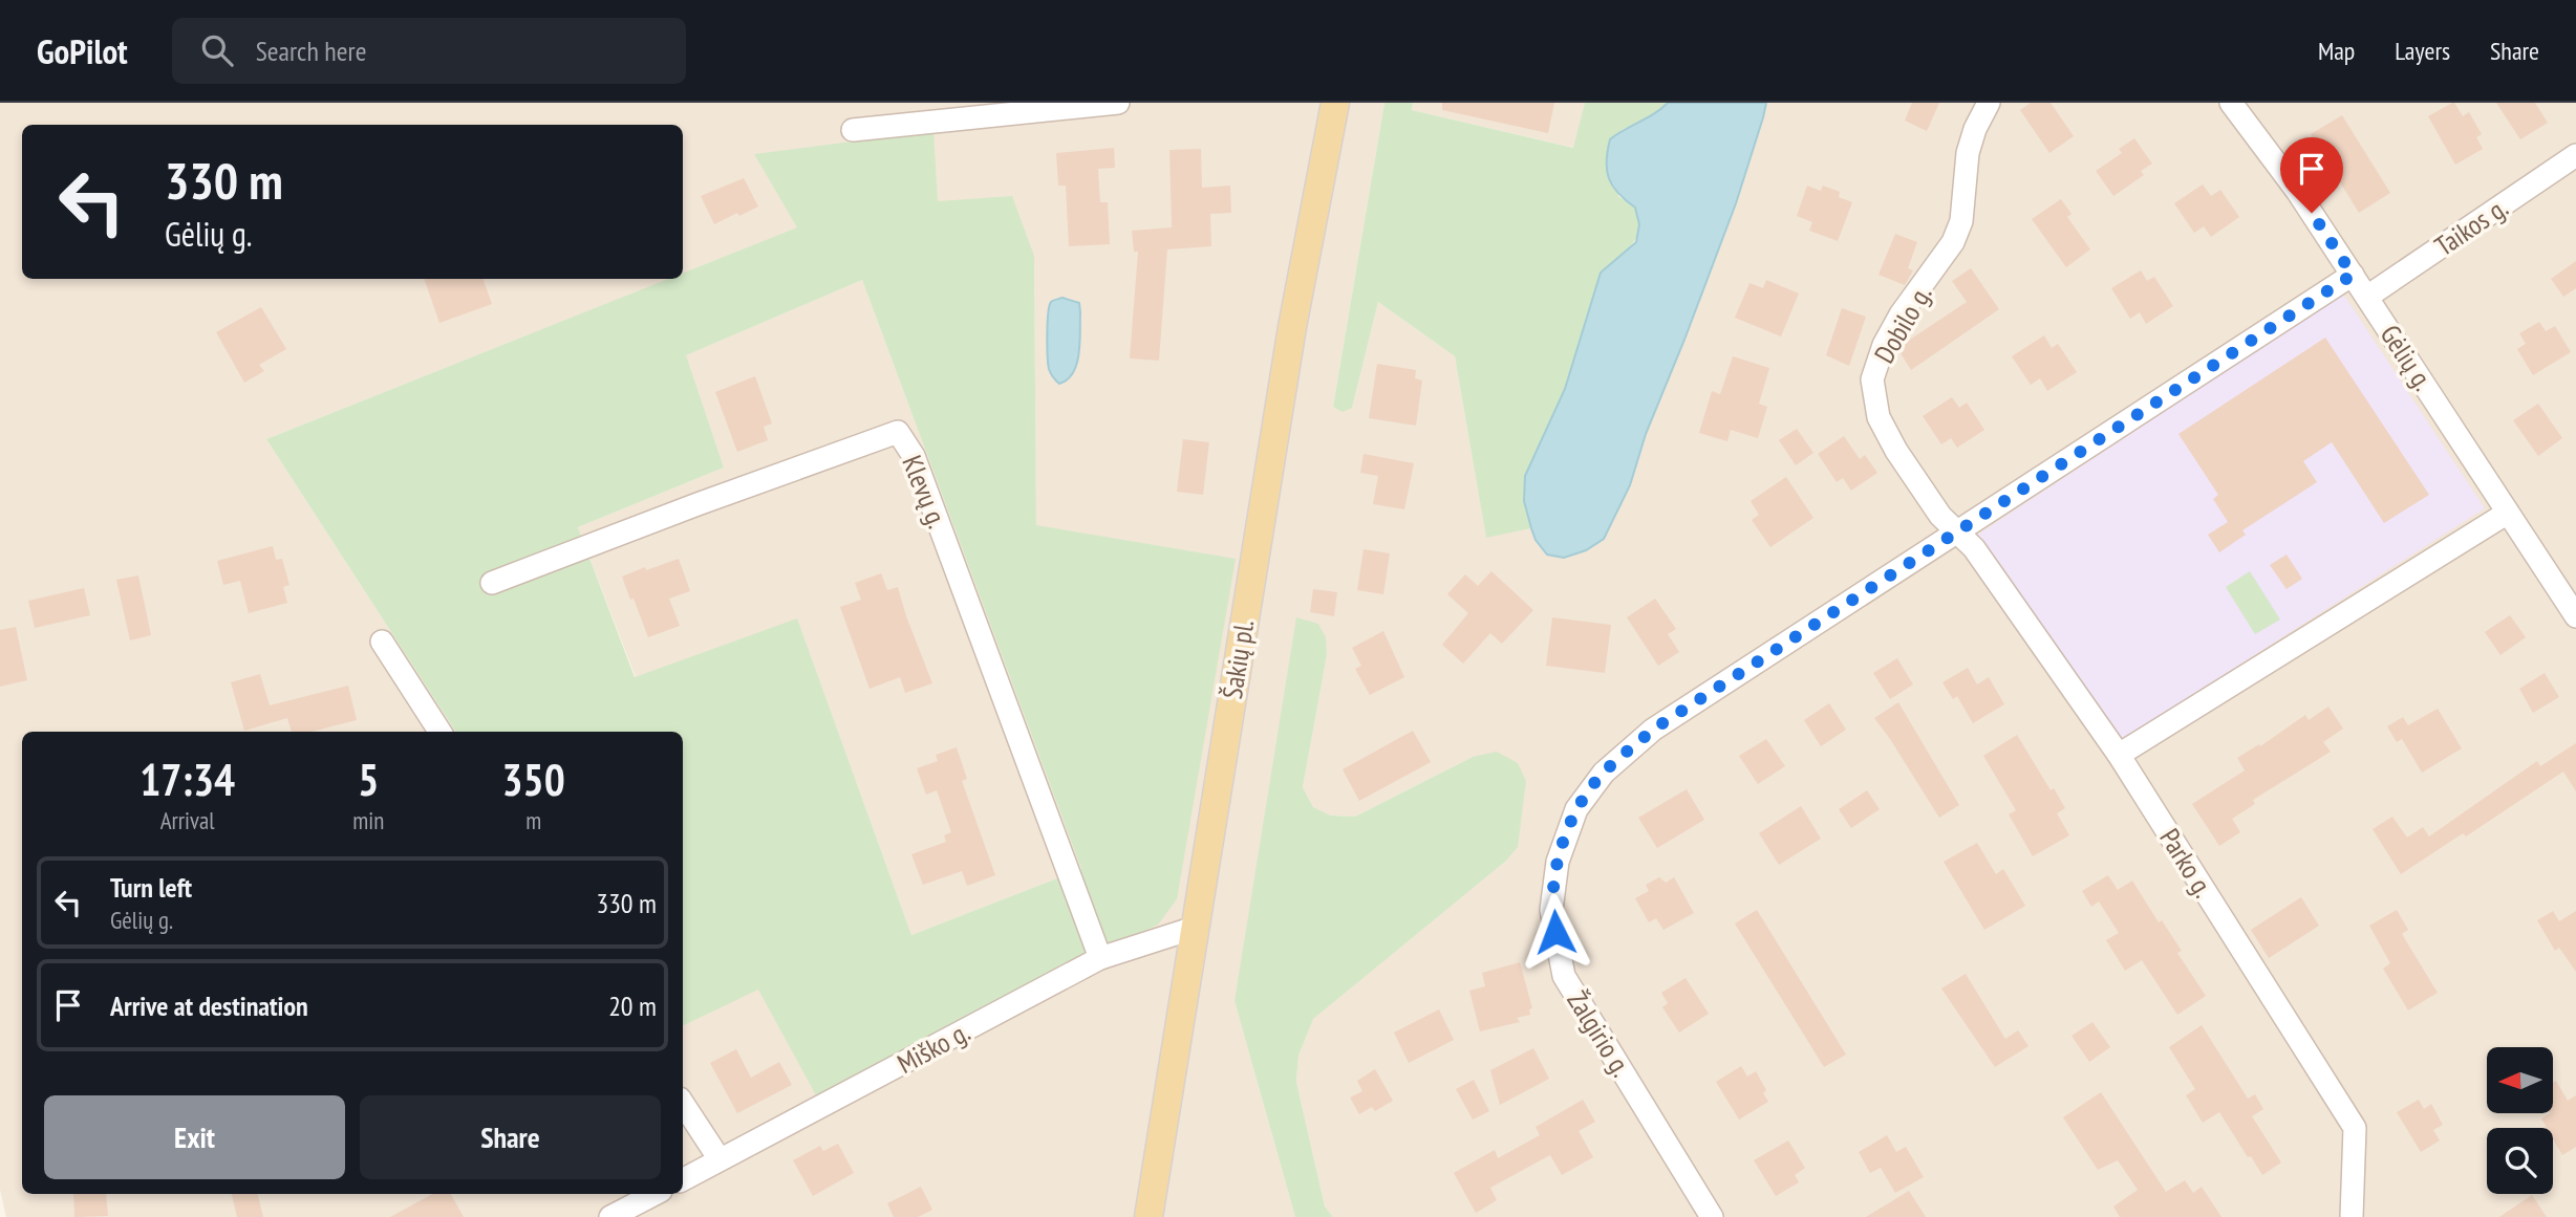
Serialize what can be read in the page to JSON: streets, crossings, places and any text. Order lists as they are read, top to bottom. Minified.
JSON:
{"streets":{"main road":["Šakių pl."],"street":["Taikos g.","Dobilo g.","Gėlių g.","Klevų g.","Parko g.","Žalgirio g.","Miško g."]},"crossings":[["Taikos g.","Gėlių g."],["Dobilo g.","Parko g."],["Dobilo g.","Žalgirio g."],["Gėlių g.","Žalgirio g."],["Klevų g.","Miško g."],["Šakių pl.","Miško g."],["Parko g.","Žalgirio g."]],"north":"left","page":{"header":"GoPilot","search":"Search here","nav":["Map","Layers","Share"],"turn":["330 m","Gėlių g."],"eta":["17:34","Arrival","5","min","350","m"],"list":[{"name":"Turn left","note":"Gėlių g.","value":"330 m"},{"name":"Arrive at destination","value":"20 m"}],"buttons":["Exit","Share"]}}
